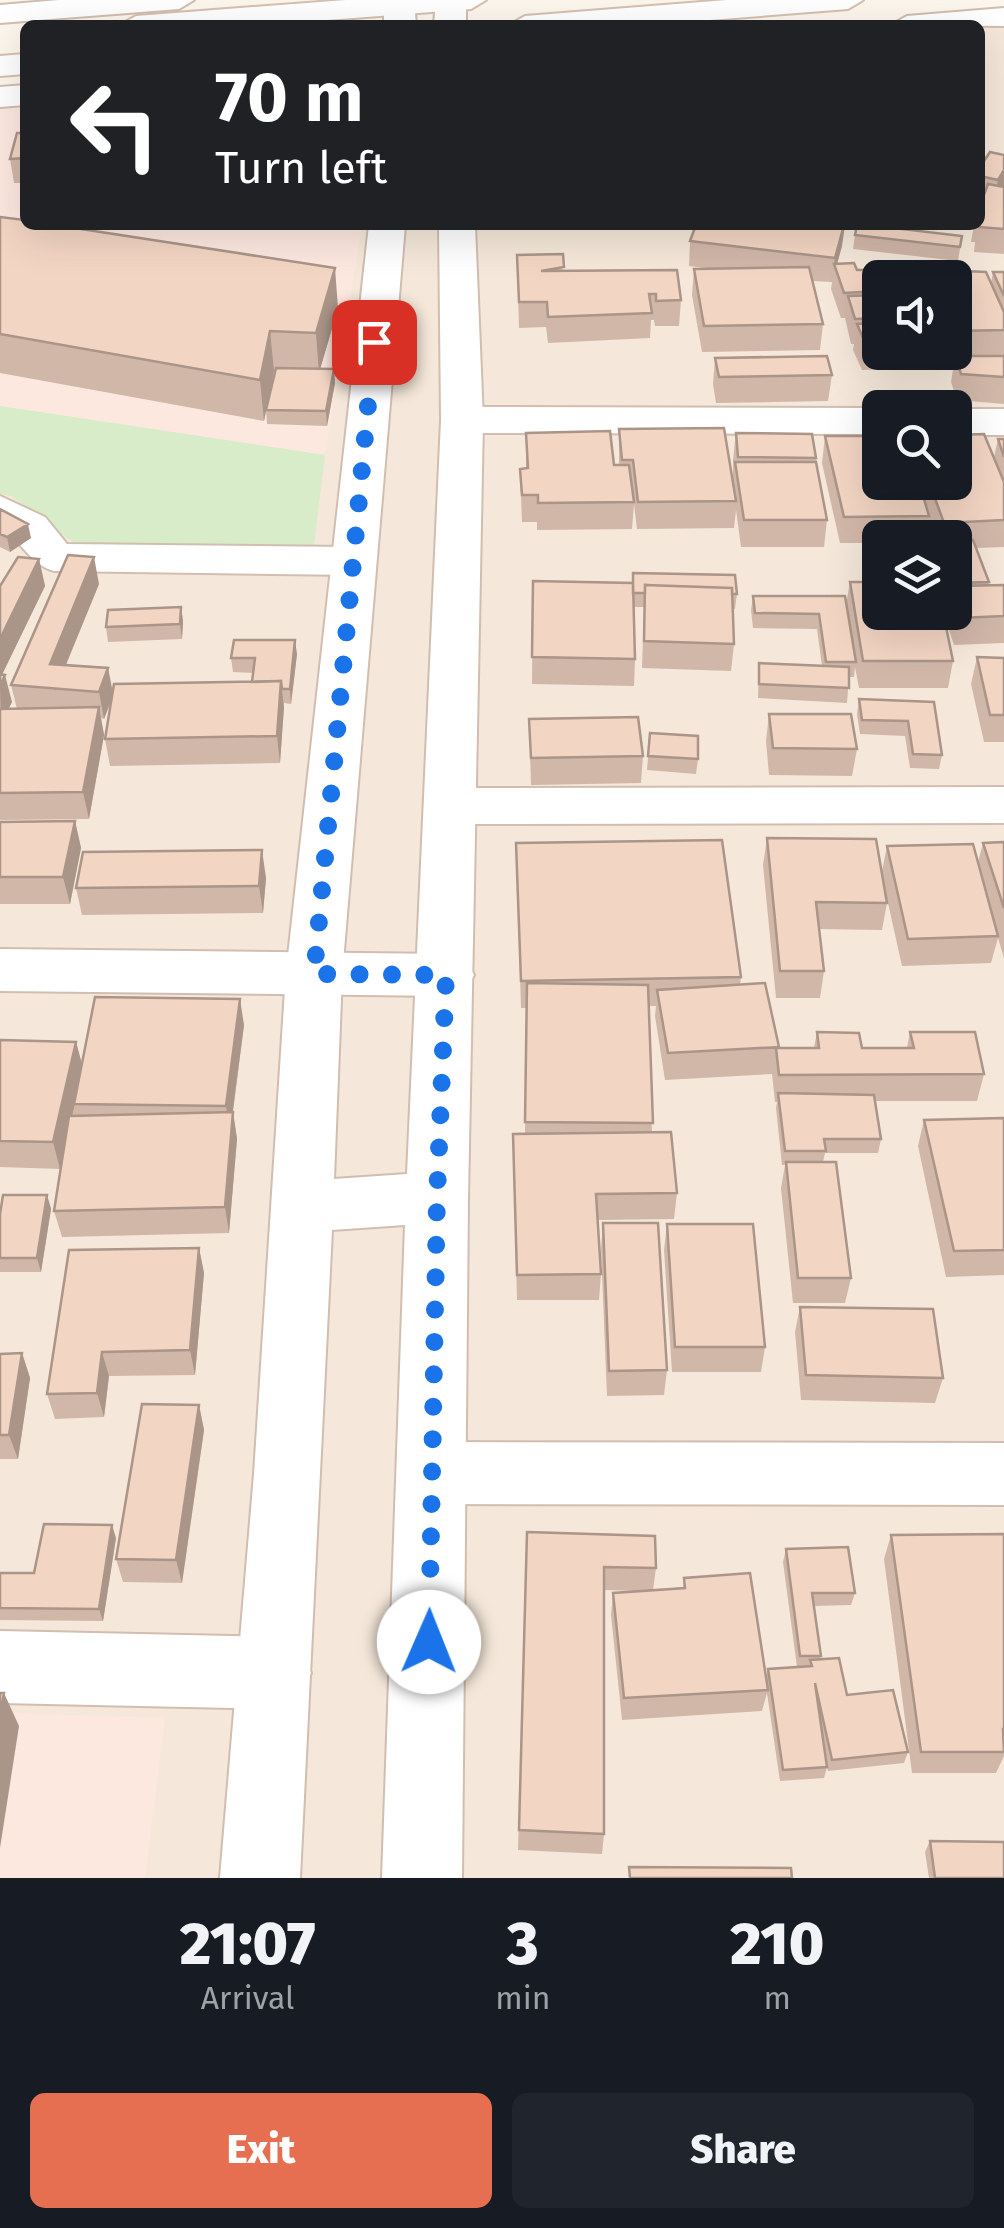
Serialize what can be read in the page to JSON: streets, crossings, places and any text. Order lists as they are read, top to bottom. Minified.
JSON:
{"page":{"turn":["70 m","Turn left"],"eta":["21:07","Arrival","3","min","210","m"],"buttons":["Exit","Share"]}}
